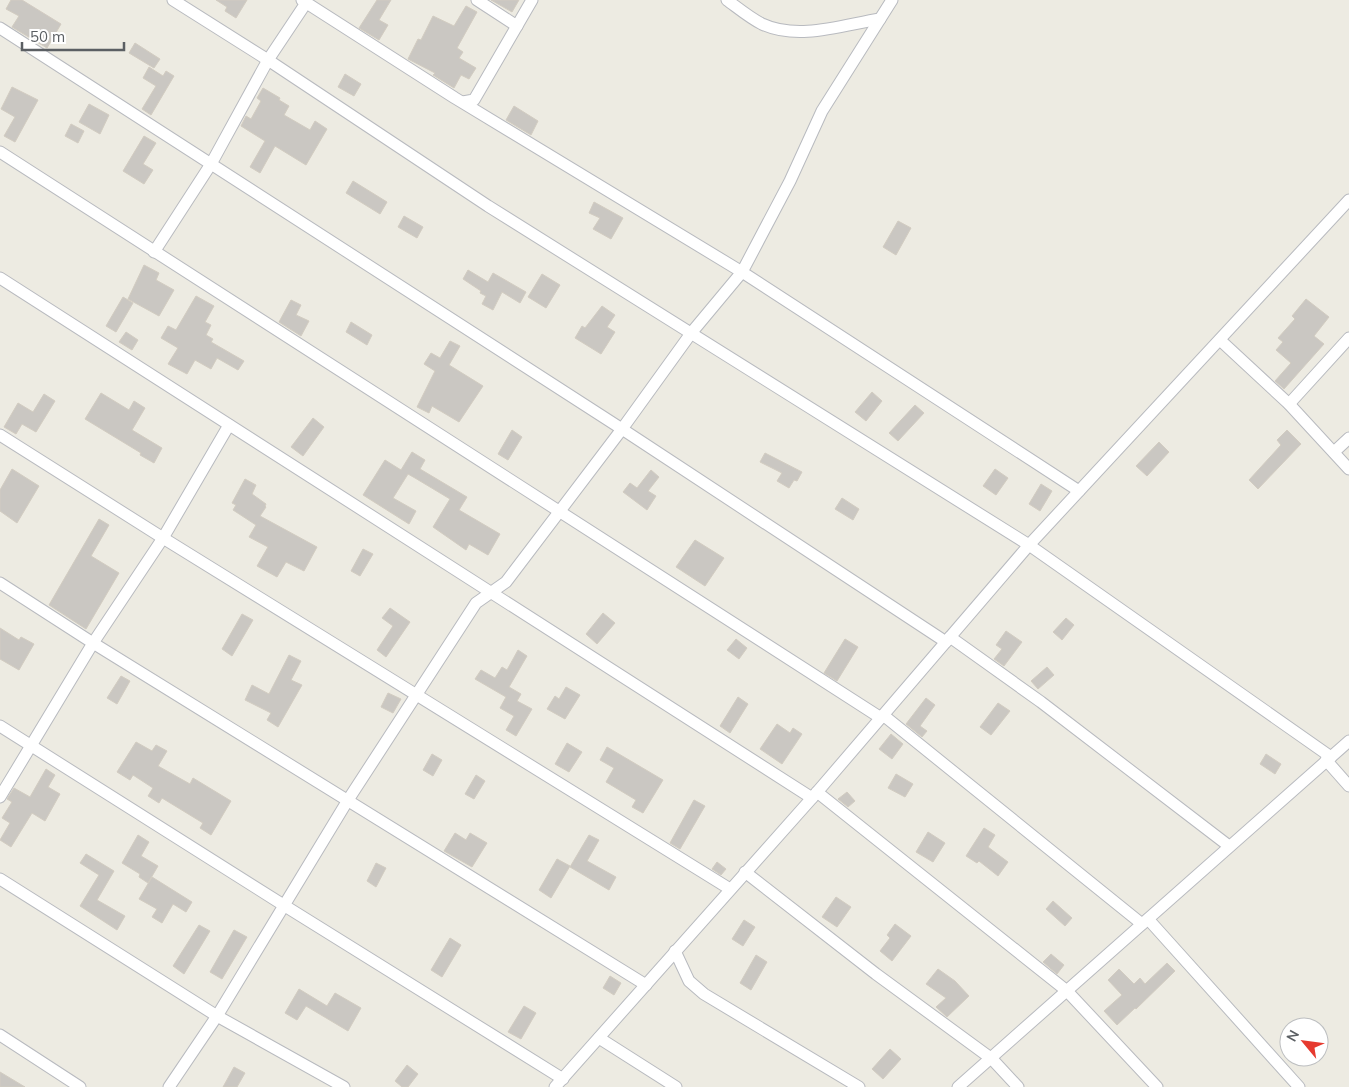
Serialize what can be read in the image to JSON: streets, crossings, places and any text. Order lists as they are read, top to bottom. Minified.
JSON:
{"scale_bar":"50 m","north":"top left"}
